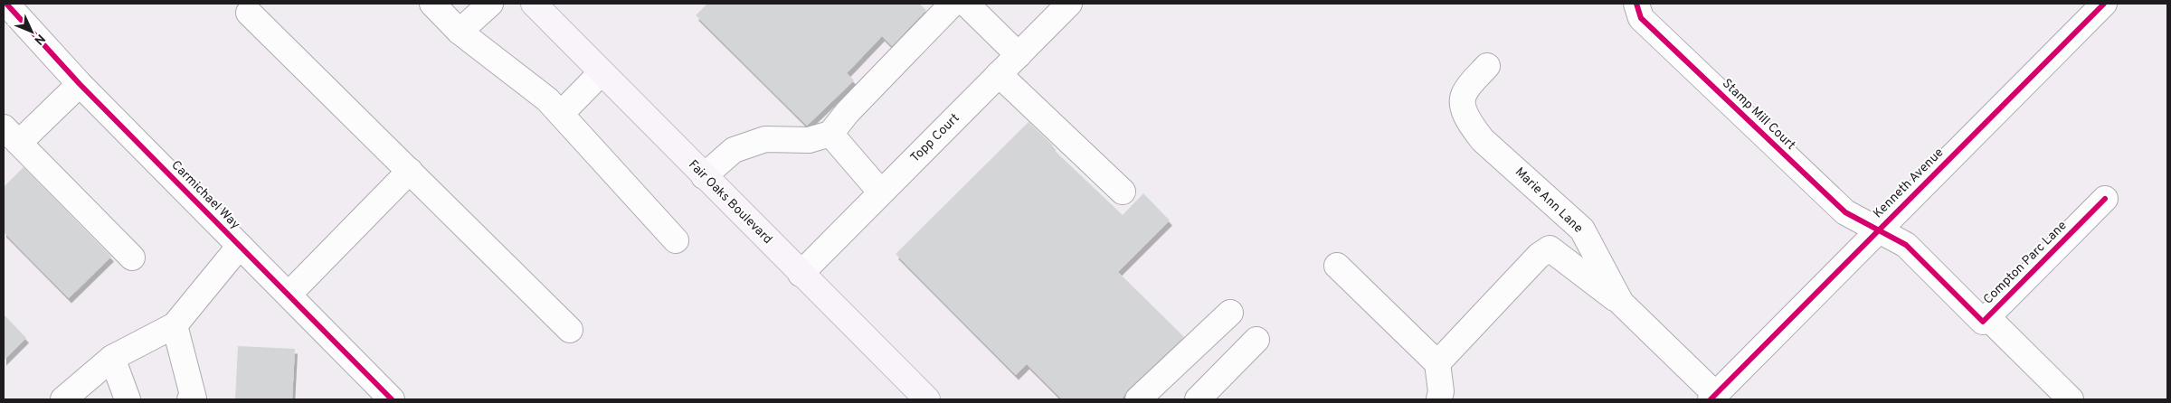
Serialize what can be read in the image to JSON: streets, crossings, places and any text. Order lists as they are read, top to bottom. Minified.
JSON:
{"streets":{"main road":["Fair Oaks Boulevard"],"street":["Stamp Mill Court","Topp Court","Kenneth Avenue","Carmichael Way","Marie Ann Lane","Compton Parc Lane"]},"crossings":[["Stamp Mill Court","Kenneth Avenue"],["Stamp Mill Court","Compton Parc Lane"],["Topp Court","Fair Oaks Boulevard"],["Kenneth Avenue","Marie Ann Lane"],["Kenneth Avenue","Compton Parc Lane"]],"north":"bottom right"}
